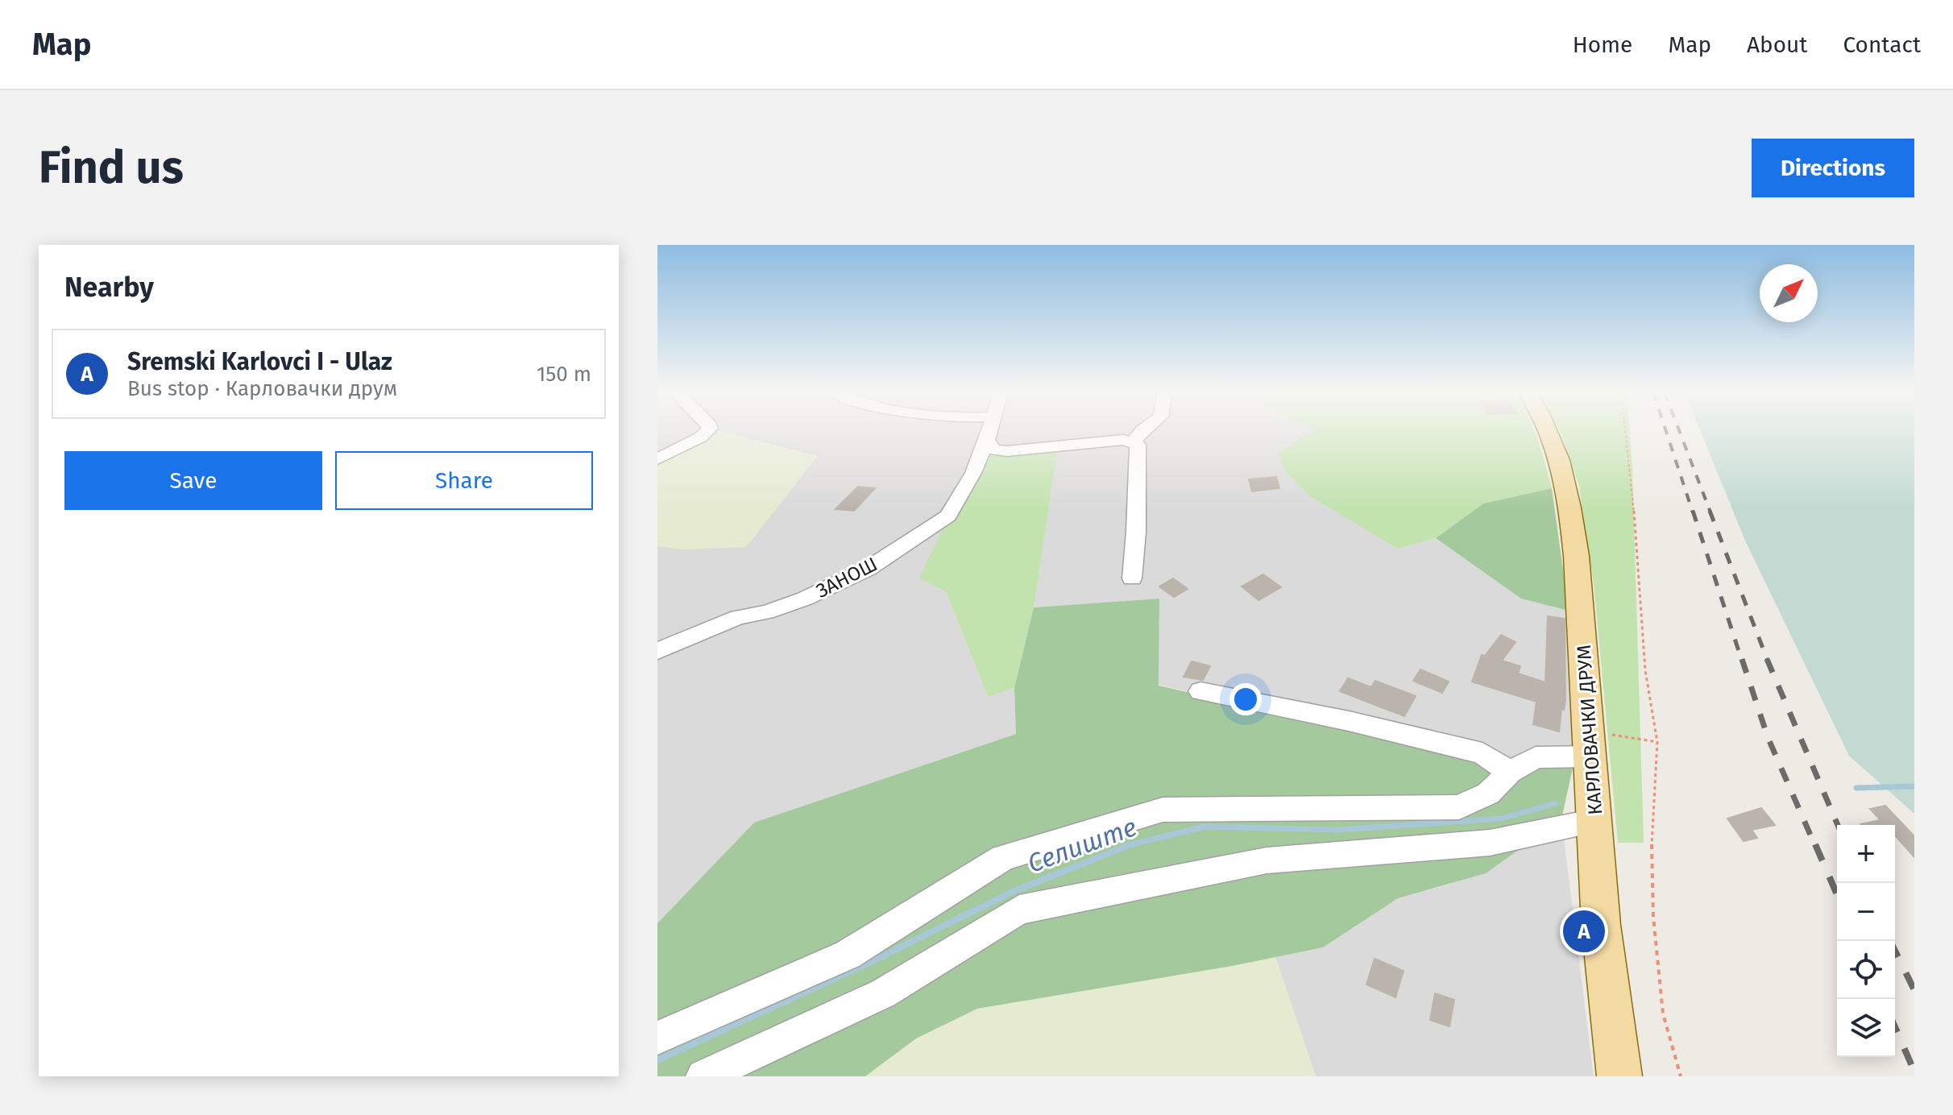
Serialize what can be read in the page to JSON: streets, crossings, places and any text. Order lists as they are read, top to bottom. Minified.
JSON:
{"streets":{"main road":["КАРЛОВАЧКИ ДРУМ"],"street":["ЗАНОШ"]},"water":["Селиште"],"north":"top right","page":{"header":"Map","nav":["Home","Map","About","Contact"],"buttons":["Directions",["Save","Share"]],"title":"Find us","heading":"Nearby","list":[{"mark":"A","name":"Sremski Karlovci I - Ulaz","note":"Bus stop · Карловачки друм","value":"150 m"}],"map_buttons":["+","−"],"pins":"A"}}
